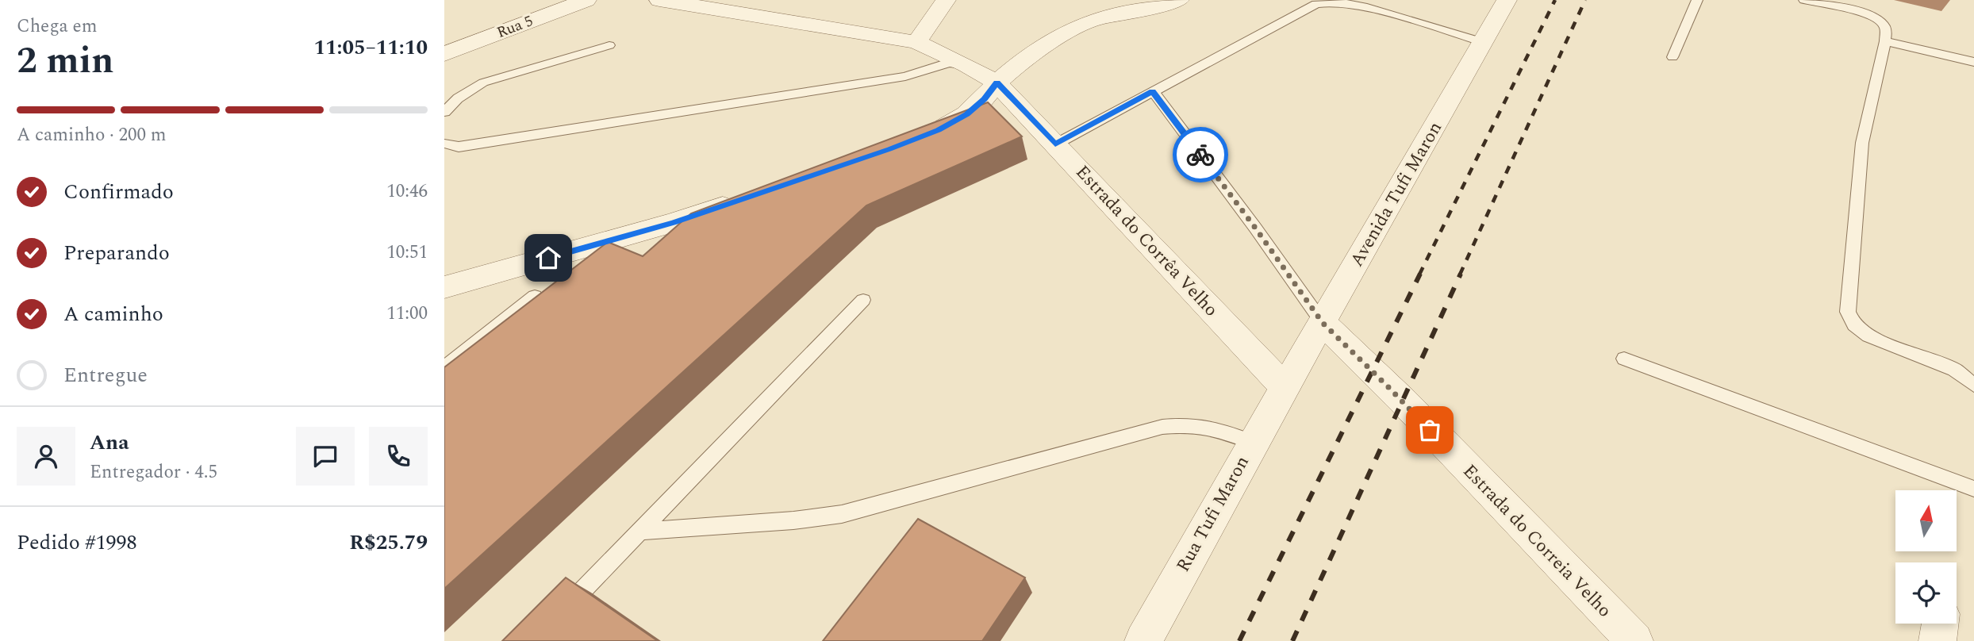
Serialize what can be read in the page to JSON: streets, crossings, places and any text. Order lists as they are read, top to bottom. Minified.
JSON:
{"streets":{"street":["Rua 5","Avenida Tufi Maron","Estrada do Corrêa Velho","Rua Tufi Maron","Estrada do Correia Velho"]},"crossings":[["Avenida Tufi Maron","Estrada do Corrêa Velho"],["Avenida Tufi Maron","Rua Tufi Maron"],["Avenida Tufi Maron","Estrada do Correia Velho"],["Estrada do Corrêa Velho","Rua Tufi Maron"]],"north":"top","page":{"heading":["2 min","Chega em","11:05–11:10"],"panel":["Ana","Entregador · 4.5","Pedido #1998","R$25.79"],"bar":"A caminho · 200 m","list":[["Confirmado","10:46"],["Preparando","10:51"],["A caminho","11:00"],"Entregue"]}}
